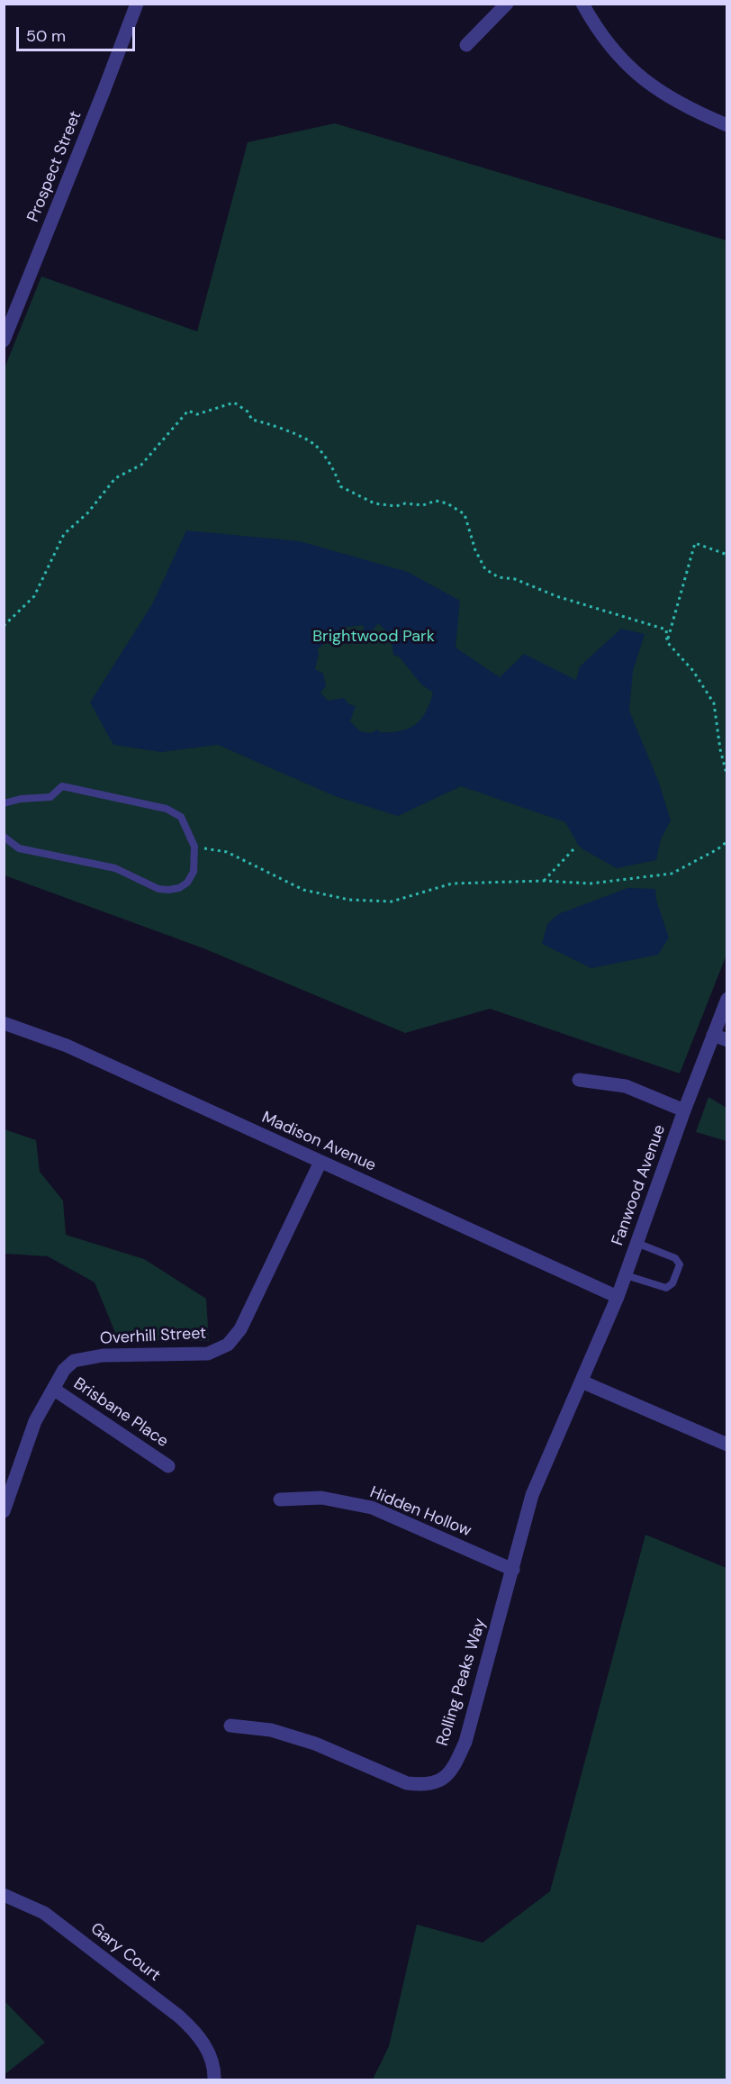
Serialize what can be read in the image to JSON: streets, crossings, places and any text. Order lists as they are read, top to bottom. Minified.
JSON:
{"streets":{"street":["Prospect Street","Madison Avenue","Fanwood Avenue","Overhill Street","Brisbane Place","Hidden Hollow","Rolling Peaks Way","Gary Court"]},"crossings":[["Madison Avenue","Fanwood Avenue"],["Madison Avenue","Overhill Street"],["Fanwood Avenue","Rolling Peaks Way"],["Overhill Street","Brisbane Place"],["Hidden Hollow","Rolling Peaks Way"]],"parks":["Brightwood Park"],"scale_bar":"50 m"}
